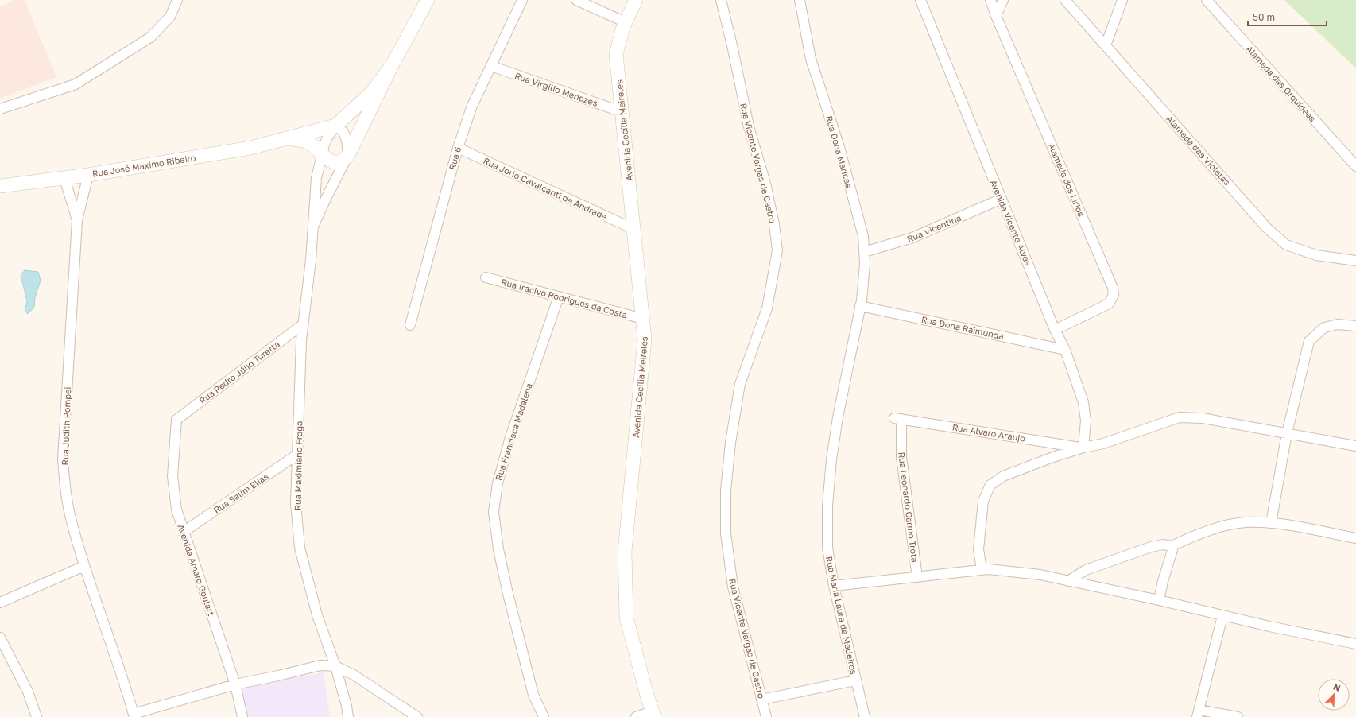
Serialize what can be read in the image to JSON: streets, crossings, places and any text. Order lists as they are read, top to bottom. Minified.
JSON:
{"streets":{"street":["Alameda das Orquídeas","Rua Virgilio Menezes","Avenida Cecília Meireles","Alameda das Violetas","Rua Dona Maricas","Rua 6","Rua Vicente Vargas de Castro","Rua José Maximo Ribeiro","Alameda dos Lirios","Rua Jorio Cavalcanti de Andrade","Avenida Vicente Alves","Rua Vicentina","Rua Iracivo Rodrigues da Costa","Rua Dona Raimunda","Rua Pedro Júlio Turetta","Rua Judith Pompei","Rua Francisca Madalena","Rua Alvaro Araujo","Rua Maximiano Fraga","Rua Salim Elias","Rua Leonardo Carmo Trota","Avenida Amaro Goulart","Rua Maria Laura de Medeiros"]},"crossings":[["Rua Virgilio Menezes","Avenida Cecília Meireles"],["Rua Virgilio Menezes","Rua 6"],["Avenida Cecília Meireles","Rua Jorio Cavalcanti de Andrade"],["Avenida Cecília Meireles","Rua Iracivo Rodrigues da Costa"],["Rua Dona Maricas","Rua Vicentina"],["Rua Dona Maricas","Rua Dona Raimunda"],["Rua Dona Maricas","Rua Maria Laura de Medeiros"],["Rua 6","Rua Jorio Cavalcanti de Andrade"],["Rua José Maximo Ribeiro","Rua Judith Pompei"],["Rua José Maximo Ribeiro","Rua Maximiano Fraga"],["Alameda dos Lirios","Avenida Vicente Alves"],["Avenida Vicente Alves","Rua Vicentina"],["Avenida Vicente Alves","Rua Dona Raimunda"],["Avenida Vicente Alves","Rua Alvaro Araujo"],["Rua Iracivo Rodrigues da Costa","Rua Francisca Madalena"],["Rua Dona Raimunda","Rua Maria Laura de Medeiros"],["Rua Pedro Júlio Turetta","Rua Maximiano Fraga"],["Rua Pedro Júlio Turetta","Avenida Amaro Goulart"],["Rua Alvaro Araujo","Rua Leonardo Carmo Trota"],["Rua Maximiano Fraga","Rua Salim Elias"],["Rua Salim Elias","Avenida Amaro Goulart"]],"scale_bar":"50 m","north":"top right"}
